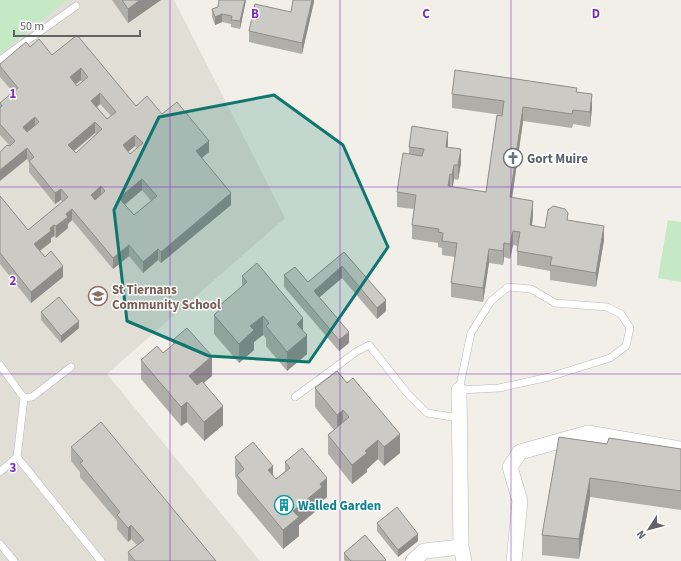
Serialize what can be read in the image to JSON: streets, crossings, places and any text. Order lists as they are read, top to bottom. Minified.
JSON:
{"places":{"church":["Gort Muire"],"school or university":["St Tiernans Community School"],"building":["Walled Garden"]},"scale_bar":"50 m","north":"bottom left","grid":{"columns":["B","C","D"],"rows":["1","2","3"]}}
